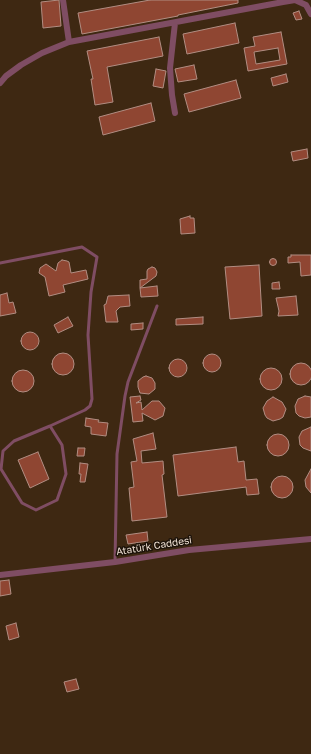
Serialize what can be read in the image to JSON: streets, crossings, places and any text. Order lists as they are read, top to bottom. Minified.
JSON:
{"streets":{"street":["Atatürk Caddesi"]}}
